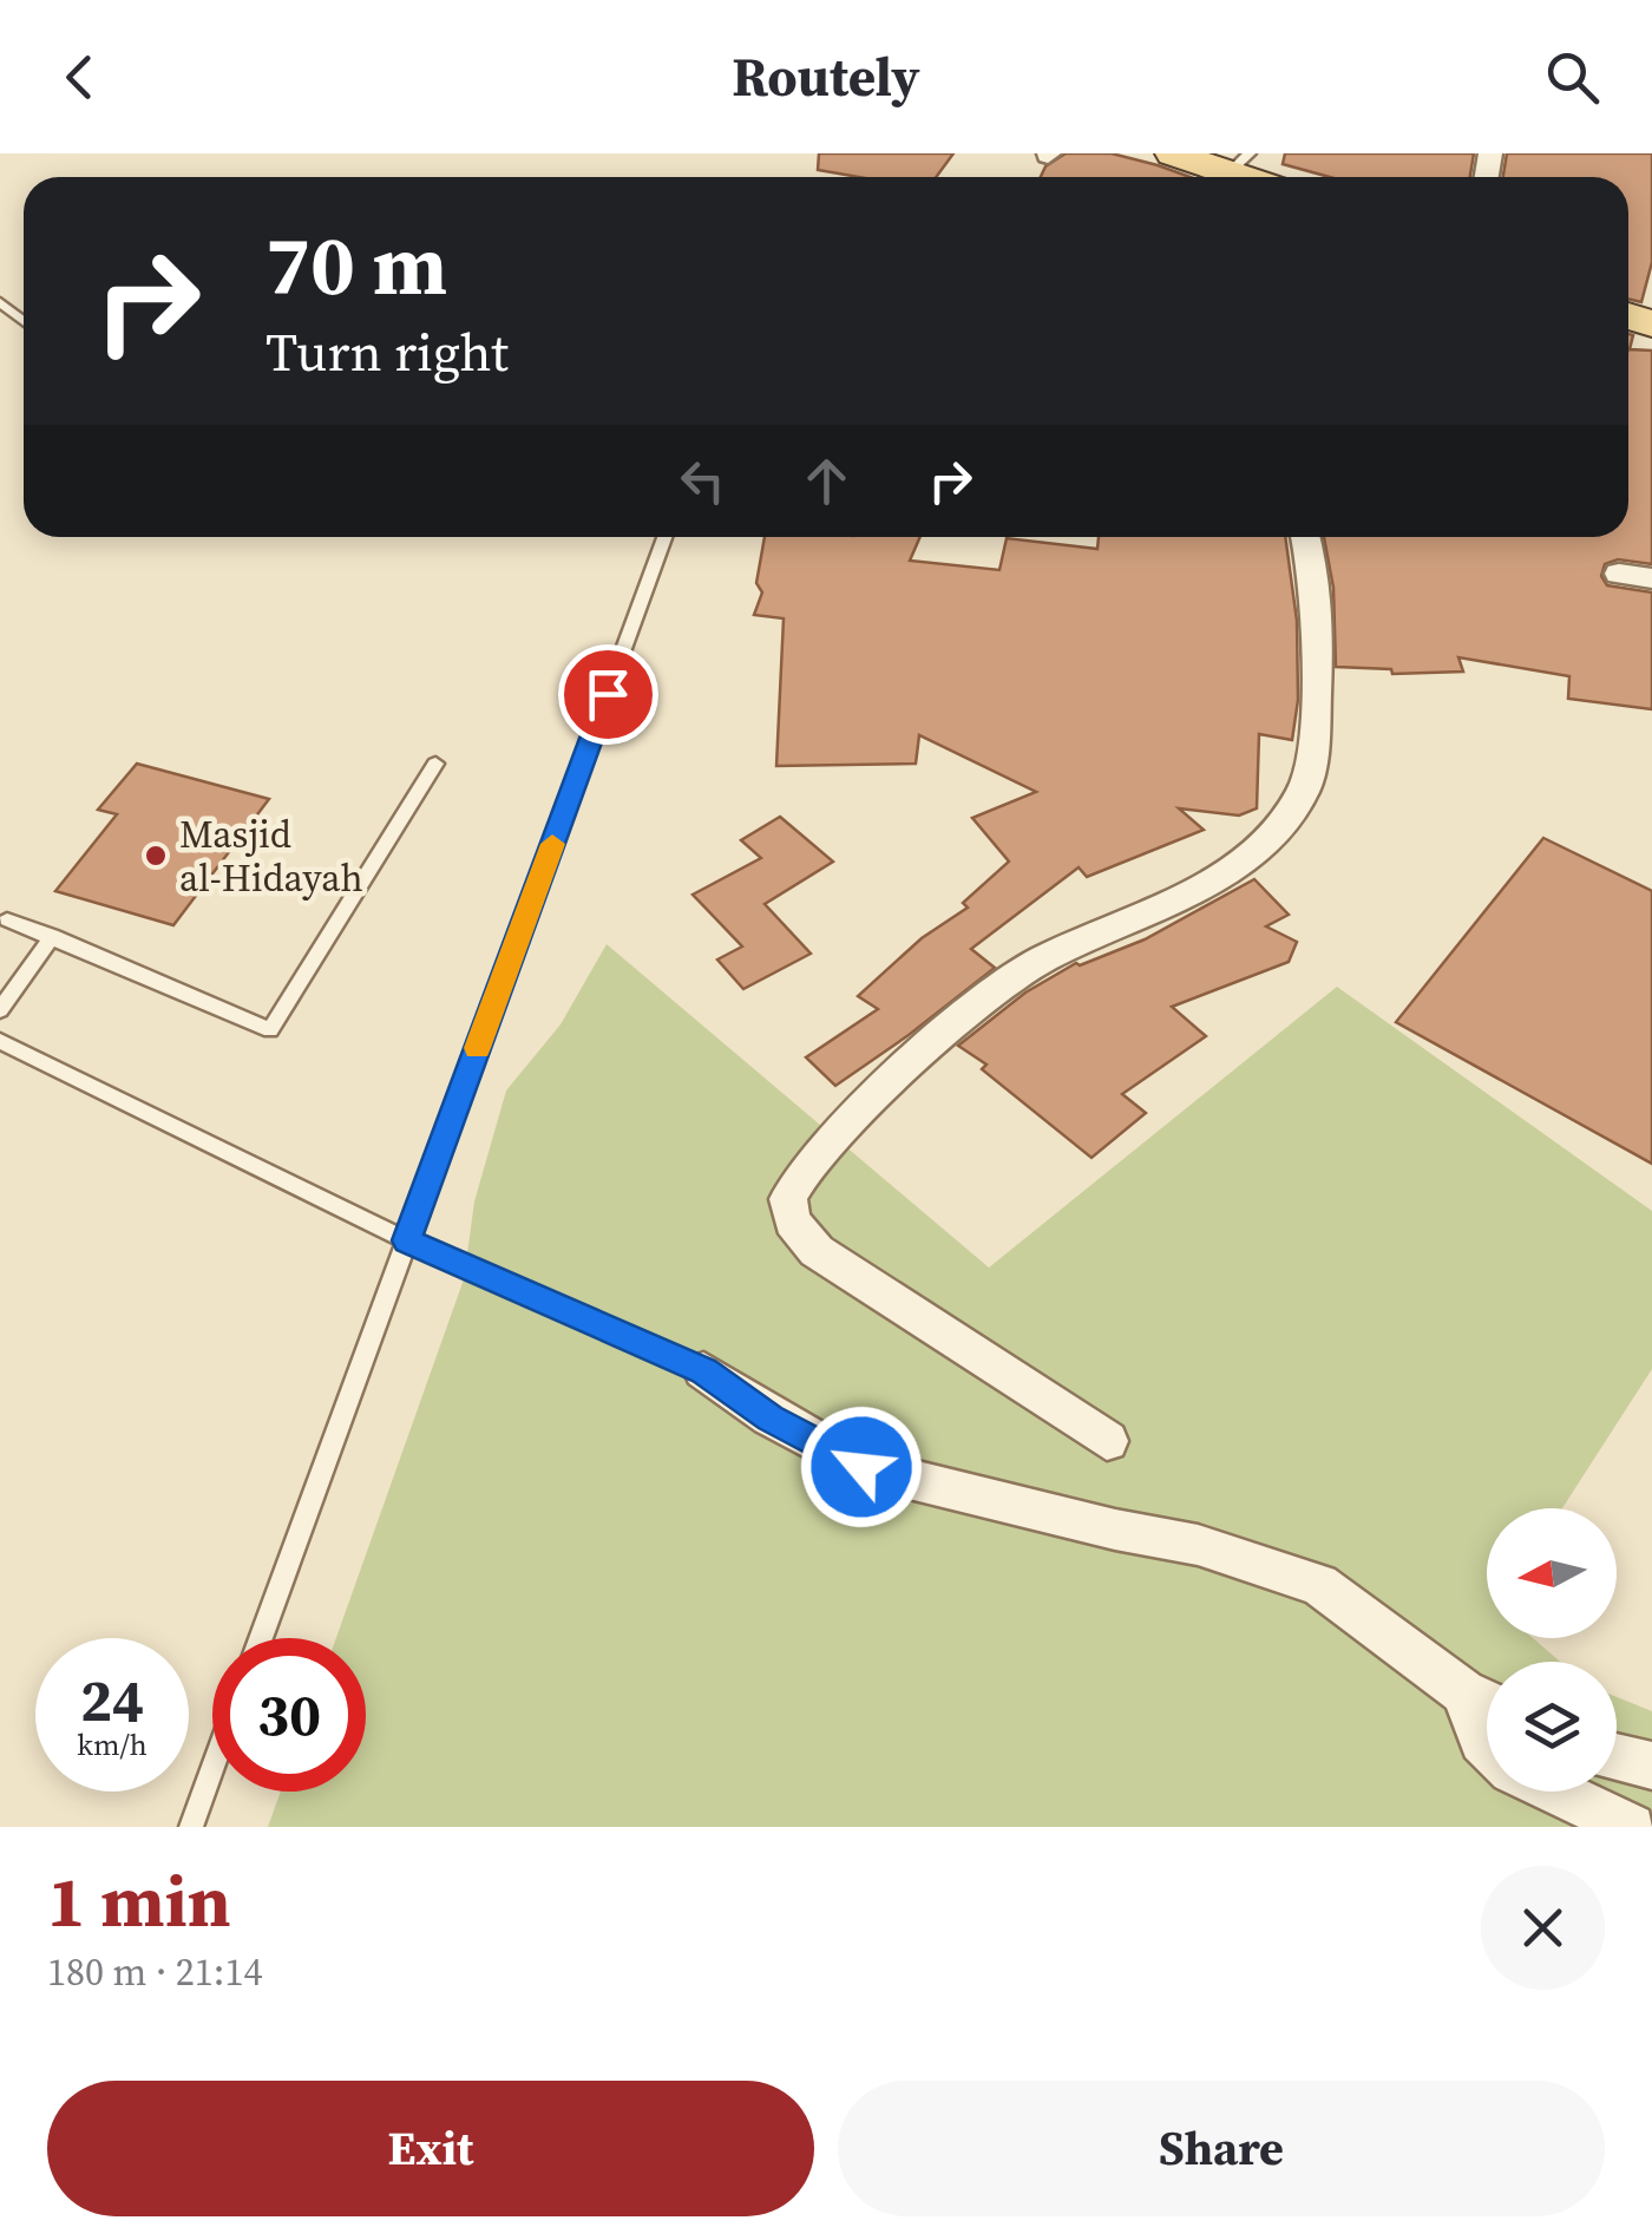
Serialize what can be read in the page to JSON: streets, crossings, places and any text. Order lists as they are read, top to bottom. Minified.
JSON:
{"places":["Masjid al-Hidayah"],"north":"left","page":{"header":"Routely","turn":["70 m","Turn right"],"speed":"24 km/h","limit":"30","heading":["1 min","180 m · 21:14"],"buttons":["Exit","Share"]}}
